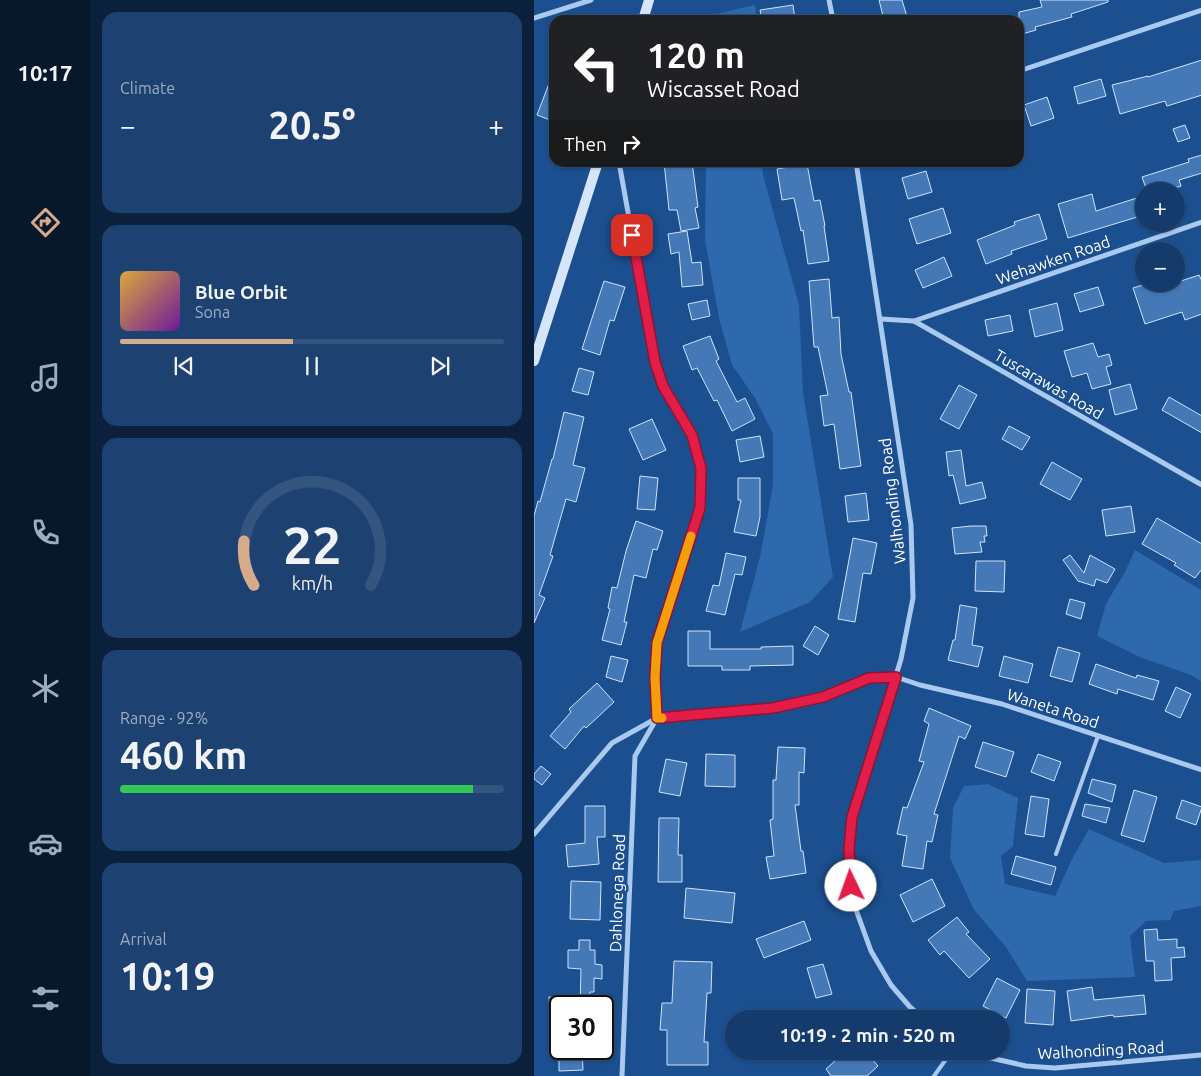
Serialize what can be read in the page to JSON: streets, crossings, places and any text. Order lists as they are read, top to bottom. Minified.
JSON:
{"streets":{"street":["Wehawken Road","Tuscarawas Road","Walhonding Road","Waneta Road","Dahlonega Road"]},"crossings":[["Wehawken Road","Tuscarawas Road"],["Tuscarawas Road","Walhonding Road"],["Walhonding Road","Waneta Road"]],"page":{"tabs":"10:17","tile":["Climate",["Range · 92%","460 km"],["Arrival","10:19"]],"turn":["120 m","Wiscasset Road"],"heat":["−","20.5°","+"],"then":"Then","map_buttons":["+","−"],"song":["Blue Orbit","Sona"],"limit":"30","trip":"10:19 · 2 min · 520 m","gauge":["22","km/h"]}}
